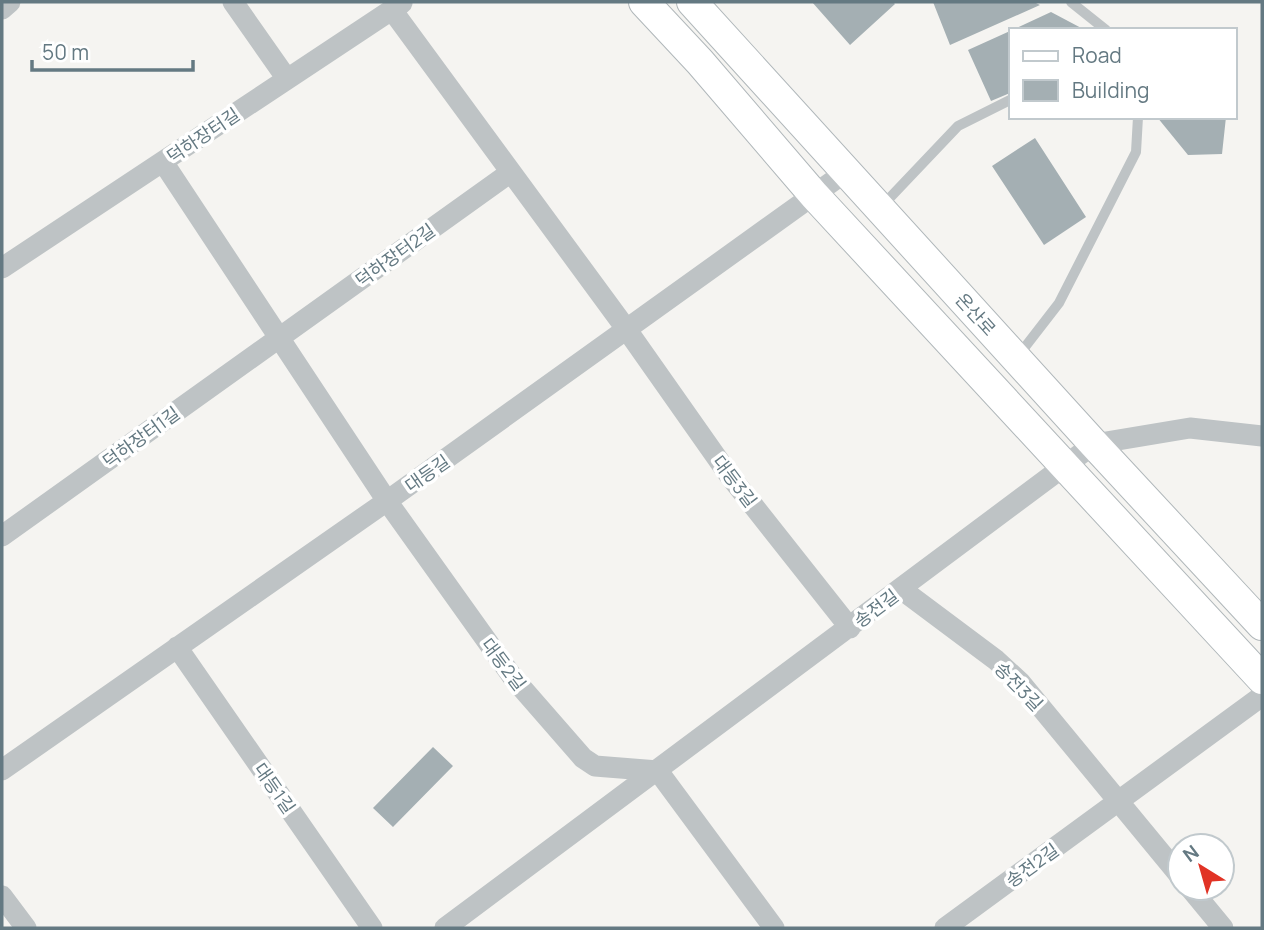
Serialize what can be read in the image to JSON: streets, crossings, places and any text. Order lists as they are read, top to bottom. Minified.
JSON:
{"streets":{"main road":["온산로"],"street":["덕하장터길","덕하장터2길","덕하장터1길","대등길","대등3길","송전길","대등2길","송전3길","대등1길","송전2길"]},"crossings":[["덕하장터2길","덕하장터1길"],["온산로","대등길"],["온산로","송전길"],["대등길","대등3길"],["대등길","대등2길"],["대등길","대등1길"],["대등3길","송전길"],["송전길","대등2길"],["송전길","송전3길"],["송전3길","송전2길"]],"legend":["Road","Building"],"scale_bar":"50 m","north":"top left"}
